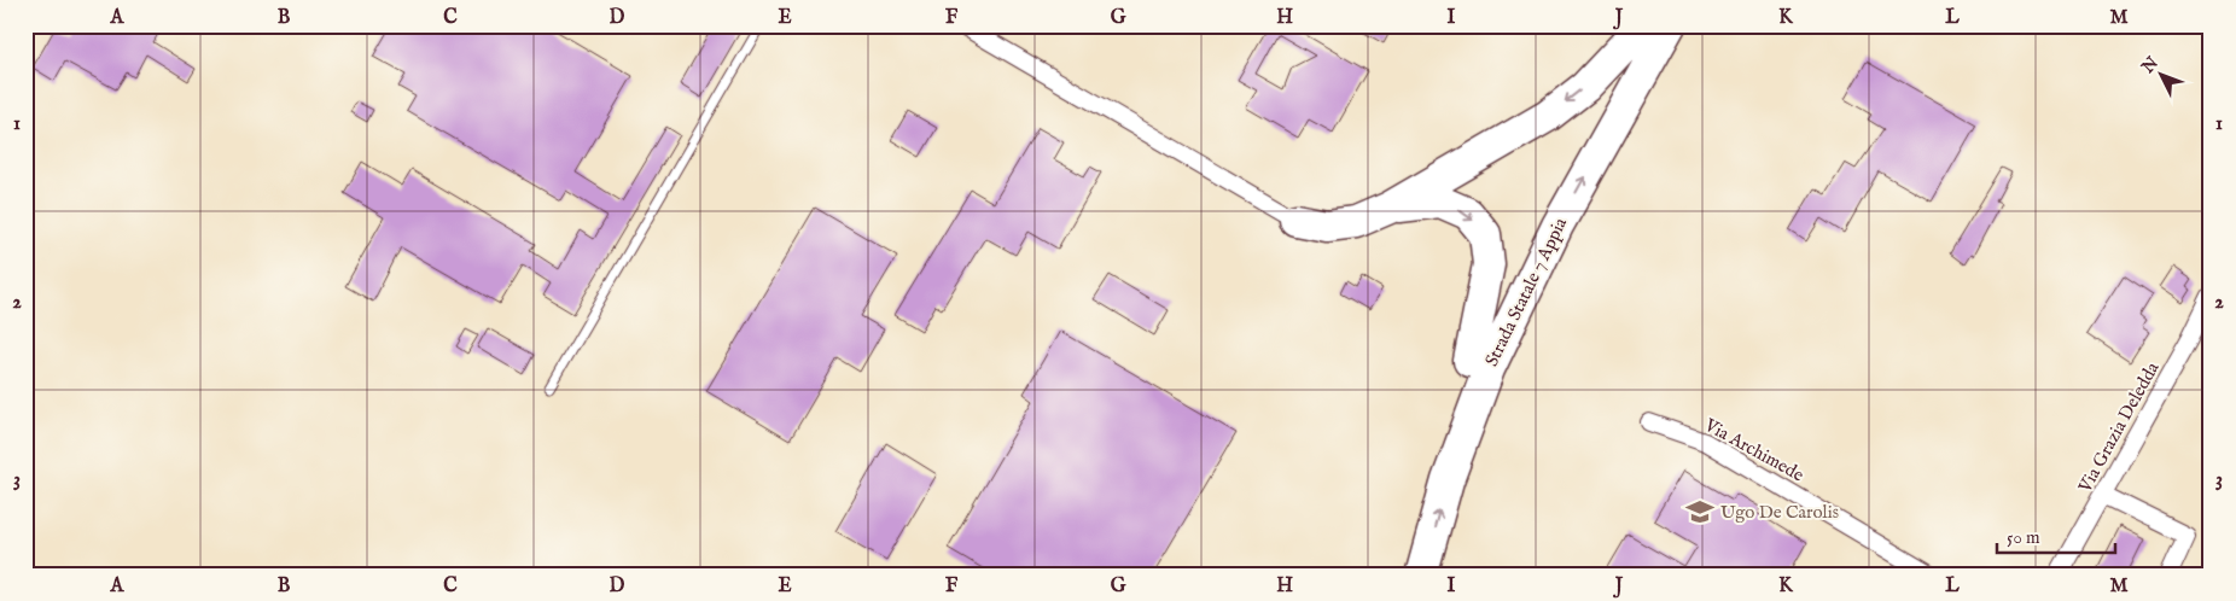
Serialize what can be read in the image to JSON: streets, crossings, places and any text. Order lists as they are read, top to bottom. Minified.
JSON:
{"streets":{"highway":["Strada Statale 7 Appia"],"street":["Via Grazia Deledda","Via Archimede"]},"places":{"school or university":["Ugo De Carolis"]},"scale_bar":"50 m","north":"top left","grid":{"columns":["A","B","C","D","E","F","G","H","I","J","K","L","M"],"rows":["1","2","3"]}}
